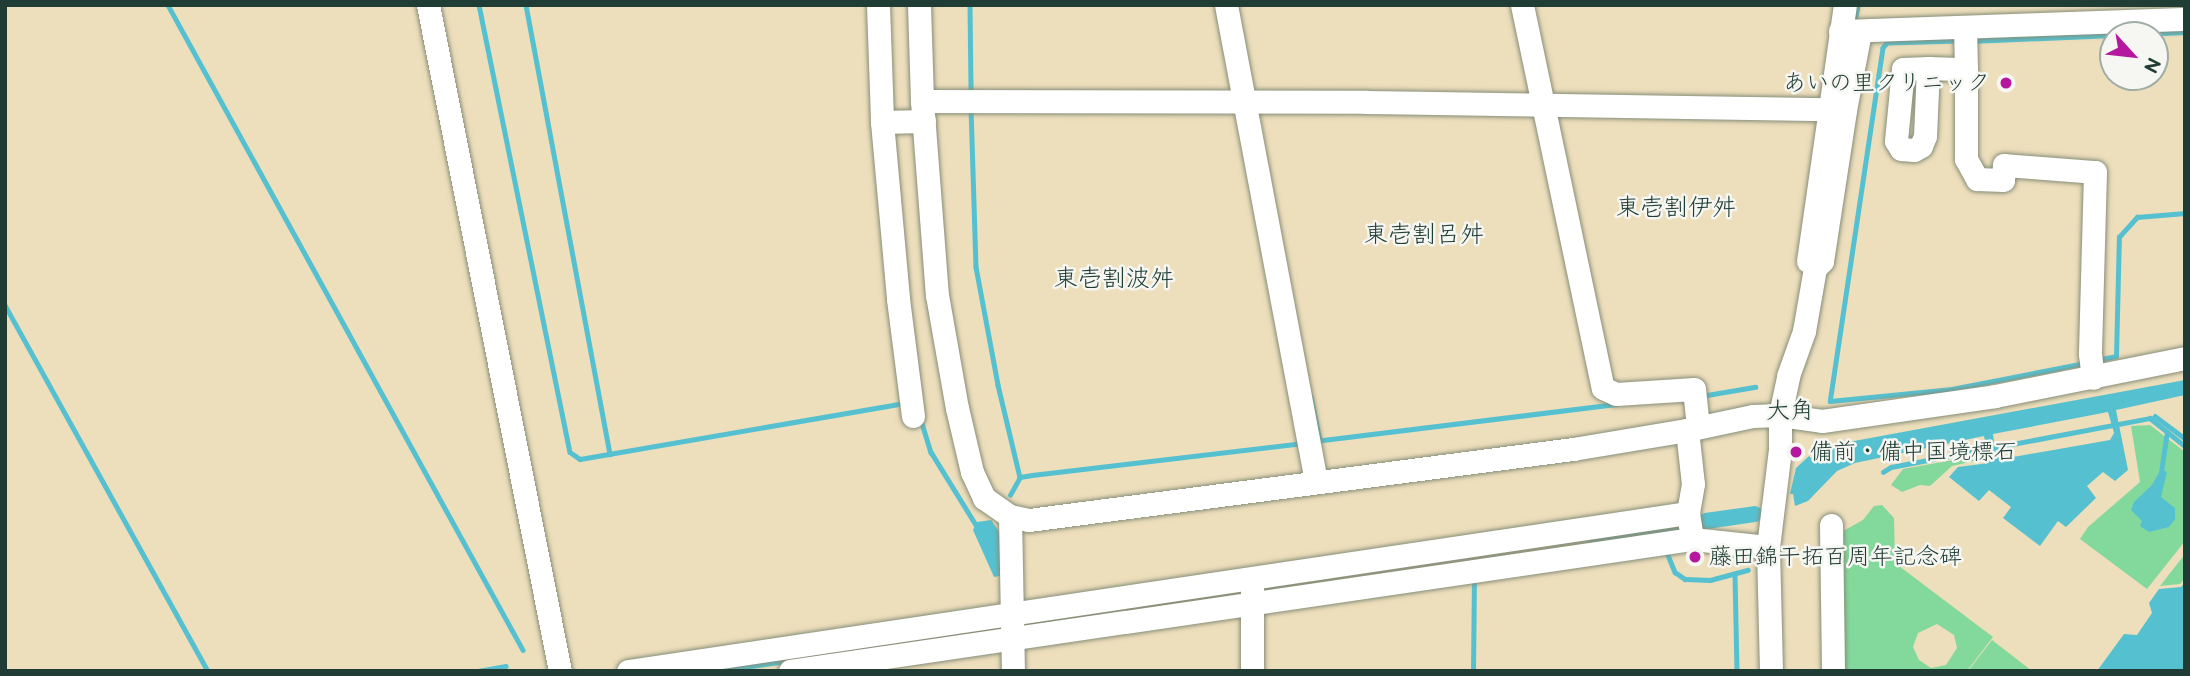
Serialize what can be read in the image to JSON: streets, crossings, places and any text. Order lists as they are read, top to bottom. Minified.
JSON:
{"districts":["東壱割伊舛","東壱割呂舛","東壱割波舛","大角"],"places":["あいの里クリニック","備前・備中国境標石","藤田錦干拓百周年記念碑"],"north":"bottom right"}
